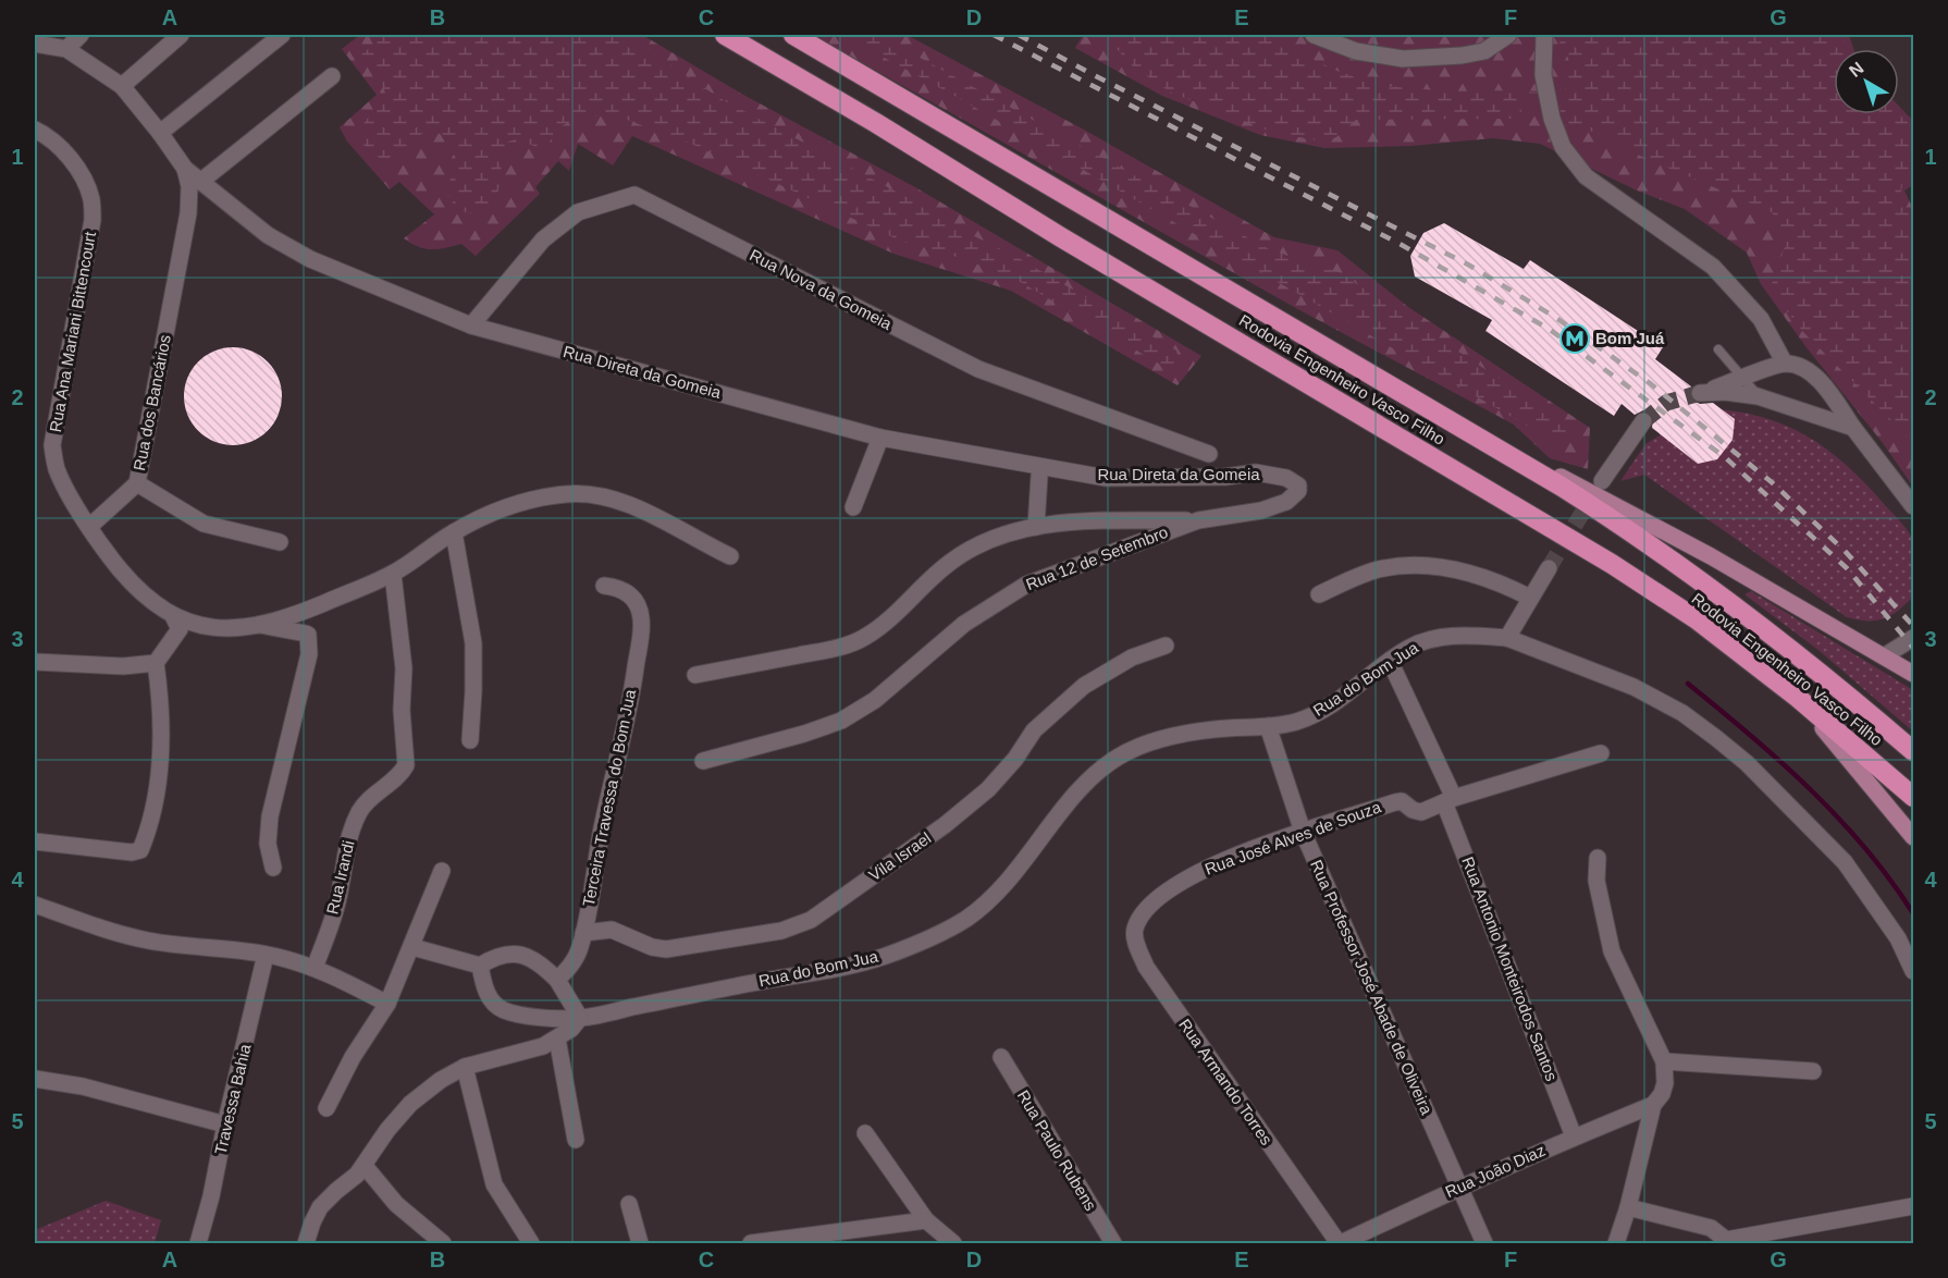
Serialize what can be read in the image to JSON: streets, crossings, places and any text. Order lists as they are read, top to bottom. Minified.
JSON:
{"streets":{"highway":["Rodovia Engenheiro Vasco Filho"],"street":["Rua Nova da Gomeia","Rua Ana Mariani Bittencourt","Rua Direta da Gomeia","Rua dos Bancários","Rua 12 de Setembro","Rua do Bom Jua","Terceira Travessa do Bom Jua","Rua José Alves de Souza","Vila Israel","Rua Irandi","Rua Antonio Monteirodos Santos","Rua Professor José Abade de Oliveira","Rua Armando Torres","Travessa Bahia","Rua Paulo Rubens","Rua João Diaz"]},"crossings":[["Rua Nova da Gomeia","Rua Direta da Gomeia"],["Rua Ana Mariani Bittencourt","Rua Irandi"],["Rua Direta da Gomeia","Rua dos Bancários"],["Rua Direta da Gomeia","Rua 12 de Setembro"],["Rua do Bom Jua","Rua Antonio Monteirodos Santos"],["Rua do Bom Jua","Rua Professor José Abade de Oliveira"],["Terceira Travessa do Bom Jua","Vila Israel"],["Rua José Alves de Souza","Rua Antonio Monteirodos Santos"],["Rua José Alves de Souza","Rua Professor José Abade de Oliveira"],["Rua José Alves de Souza","Rua Armando Torres"],["Rua Antonio Monteirodos Santos","Rua João Diaz"],["Rua Professor José Abade de Oliveira","Rua João Diaz"],["Rua Armando Torres","Rua João Diaz"]],"places":{"metro station":["Bom Juá"]},"north":"top left","grid":{"columns":["A","B","C","D","E","F","G"],"rows":["1","2","3","4","5"]}}
